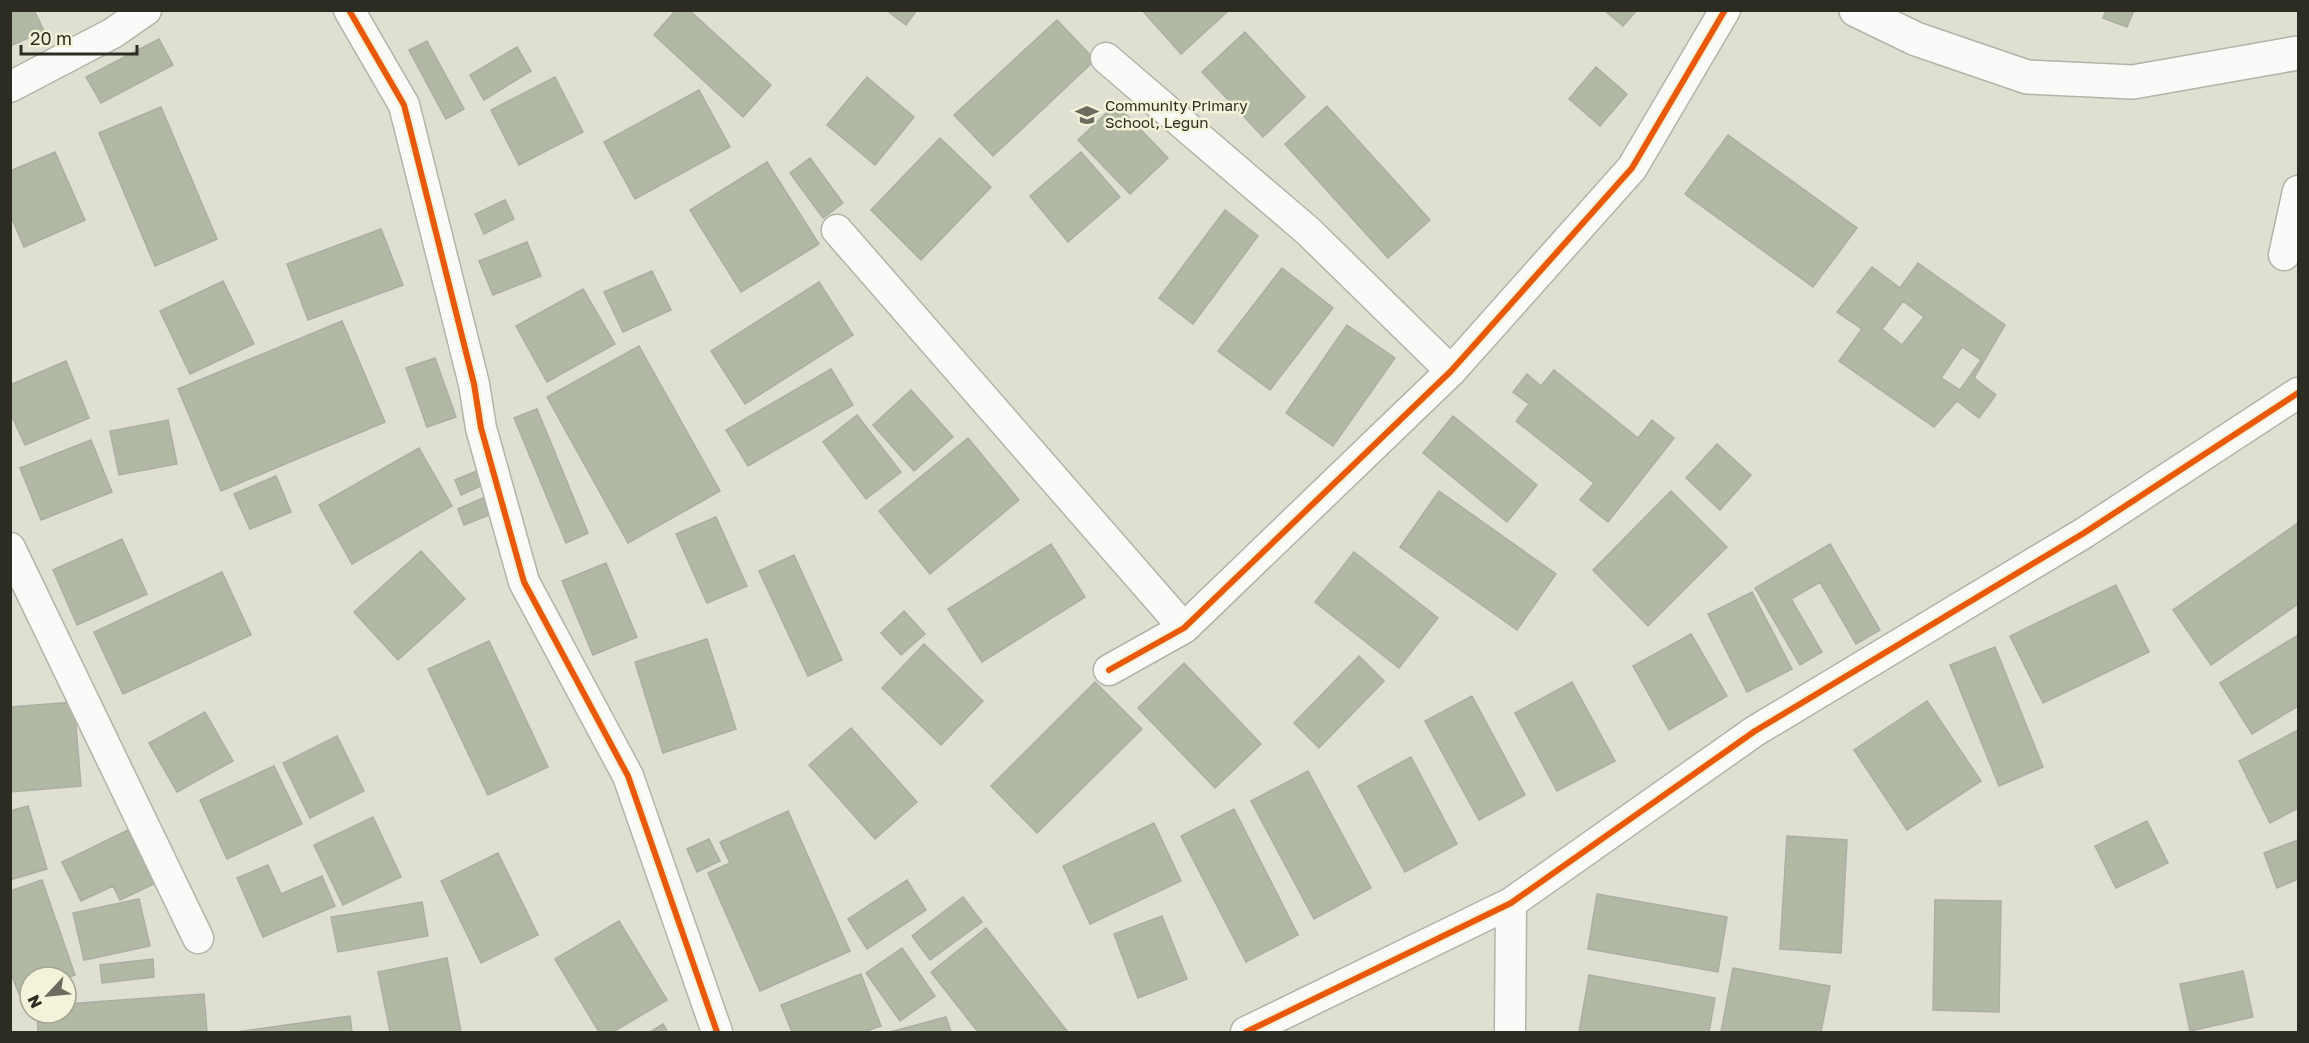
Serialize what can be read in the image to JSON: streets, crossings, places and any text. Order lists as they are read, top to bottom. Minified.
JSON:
{"places":{"school or university":["Community Primary School, Legun"]},"scale_bar":"20 m","north":"bottom left"}
